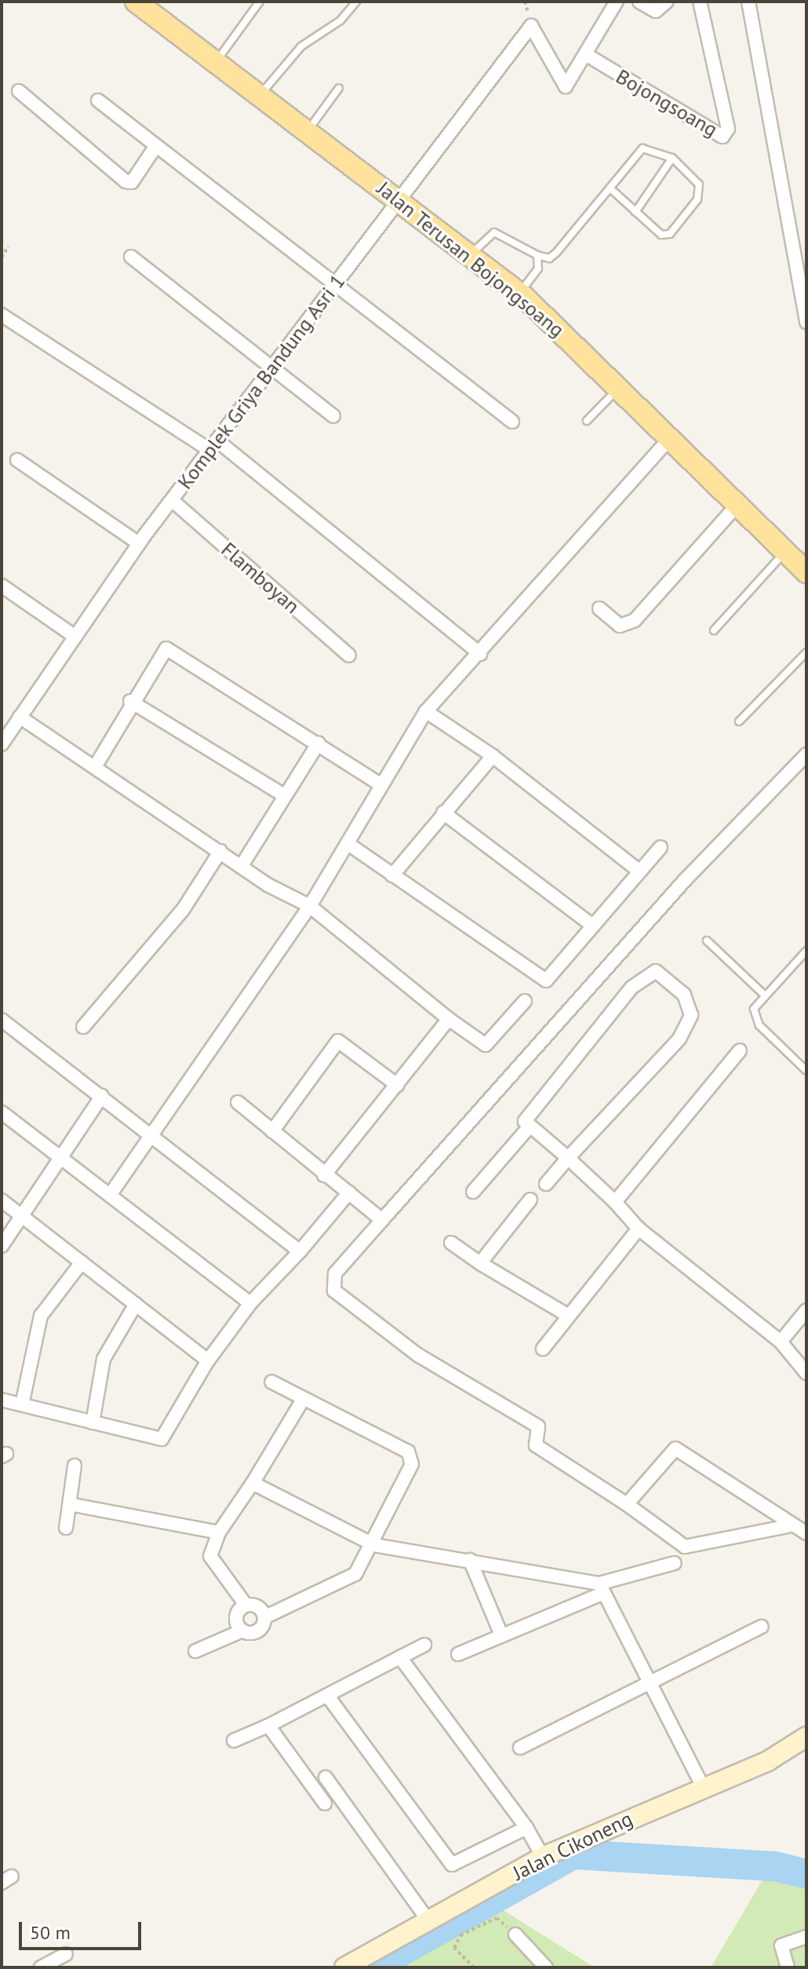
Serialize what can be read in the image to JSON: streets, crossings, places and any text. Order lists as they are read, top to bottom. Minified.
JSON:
{"streets":{"main road":["Jalan Terusan Bojongsoang"],"street":["Bojongsoang","Komplek Griya Bandung Asri 1","Flamboyan","Jalan Cikoneng"]},"crossings":[["Bojongsoang","Komplek Griya Bandung Asri 1"],["Jalan Terusan Bojongsoang","Komplek Griya Bandung Asri 1"],["Komplek Griya Bandung Asri 1","Flamboyan"]],"scale_bar":"50 m"}
